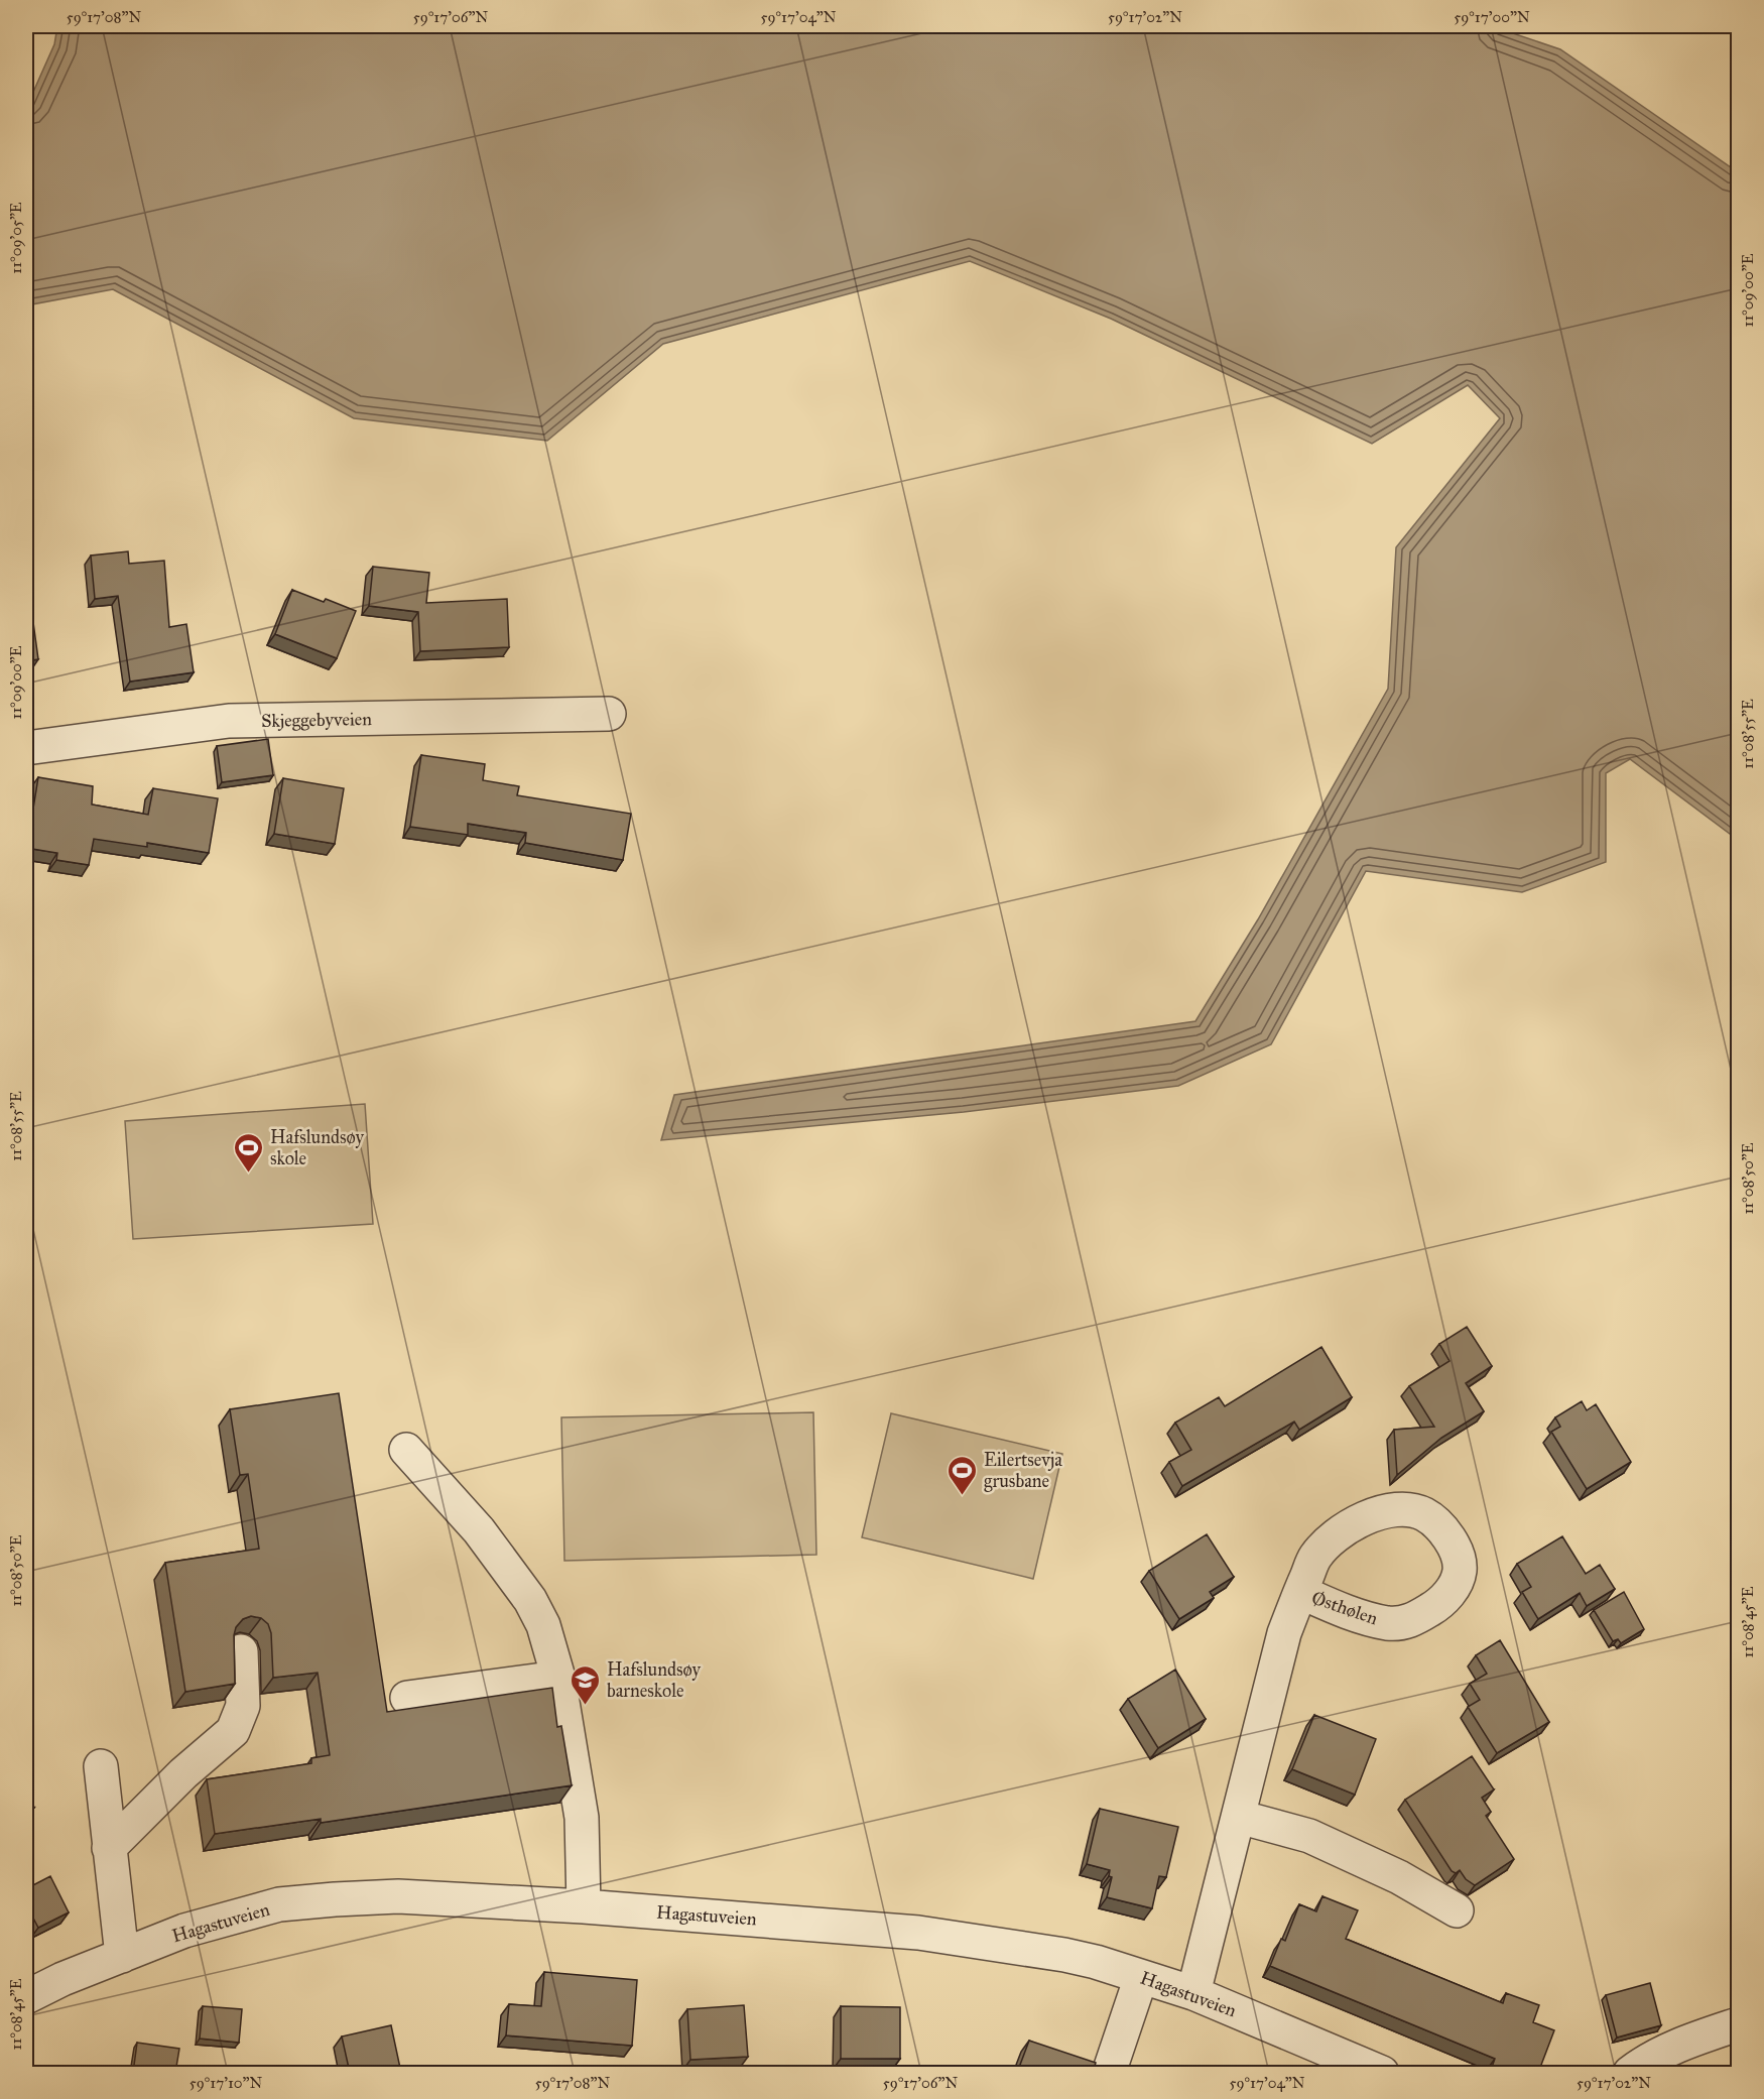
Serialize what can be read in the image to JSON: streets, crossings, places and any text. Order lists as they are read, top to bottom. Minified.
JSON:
{"streets":{"street":["Skjeggebyveien","Østhølen","Hagastuveien"]},"crossings":[["Østhølen","Hagastuveien"]],"places":{"sports":["Hafslundsøy skole","Eilertsevja grusbane"],"school or university":["Hafslundsøy barneskole"]},"coordinates":["59°17'08\"N","59°17'06\"N","59°17'04\"N","59°17'02\"N","59°17'00\"N","11°09'05\"E","11°09'00\"E","11°08'55\"E","11°08'50\"E","11°08'45\"E","59°17'10\"N"]}
